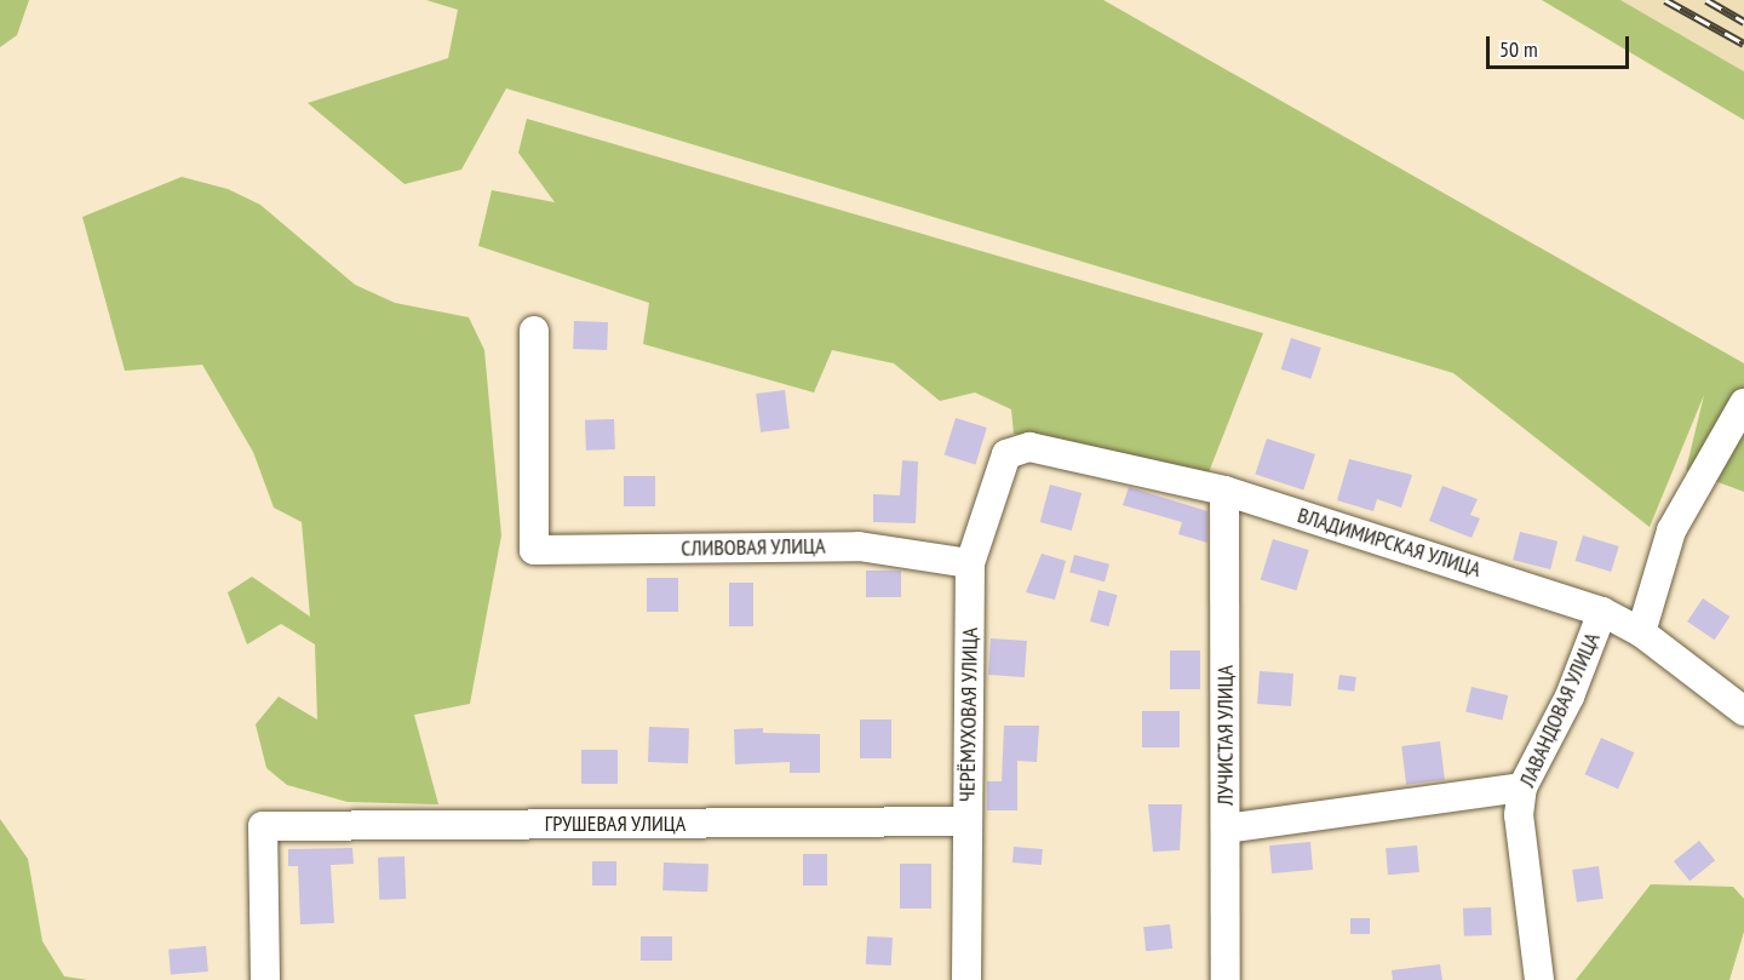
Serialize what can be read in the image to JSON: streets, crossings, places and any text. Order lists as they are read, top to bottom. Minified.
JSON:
{"streets":{"street":["ВЛАДИМИРСКАЯ УЛИЦА","СЛИВОВАЯ УЛИЦА","ЛАВАНДОВАЯ УЛИЦА","ЧЕРЁМУХОВАЯ УЛИЦА","ЛУЧИСТАЯ УЛИЦА","ГРУШЕВАЯ УЛИЦА"]},"crossings":[["ВЛАДИМИРСКАЯ УЛИЦА","ЛАВАНДОВАЯ УЛИЦА"],["ВЛАДИМИРСКАЯ УЛИЦА","ЧЕРЁМУХОВАЯ УЛИЦА"],["ВЛАДИМИРСКАЯ УЛИЦА","ЛУЧИСТАЯ УЛИЦА"],["СЛИВОВАЯ УЛИЦА","ЧЕРЁМУХОВАЯ УЛИЦА"],["ЧЕРЁМУХОВАЯ УЛИЦА","ГРУШЕВАЯ УЛИЦА"]],"scale_bar":"50 m"}
